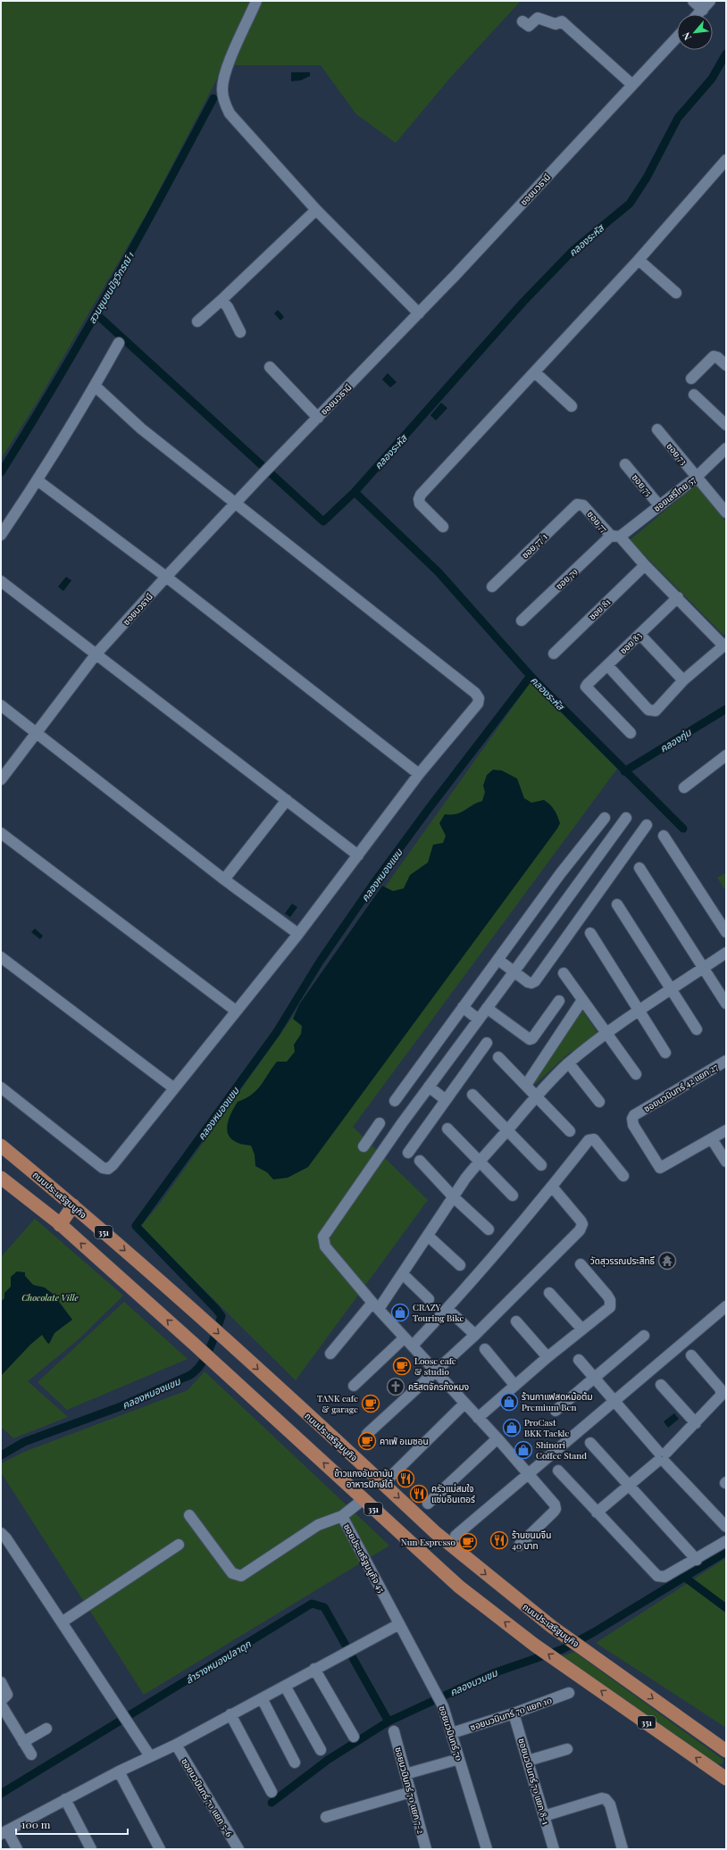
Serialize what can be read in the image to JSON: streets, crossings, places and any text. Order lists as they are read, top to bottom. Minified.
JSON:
{"streets":{"main road":["ถนนประเสริฐมนูกิจ","351"],"street":["ซอยนวธานี","ซอย 73","ซอย 75","ซอยเสรีไทย 57","ซอย 77","ซอย 77/1","ซอย 79","ซอย 81","ซอย 83","ซอยนวมินทร์ 42 แยก 27","ซอยประเสริฐมนูกิจ 45","ซอยนวมินทร์ 70 แยก 10","ซอยนวมินทร์ 70","ซอยนวมินทร์ 70 แยก 8-1","ซอยนวมินทร์ 70 แยก 7-2","ซอยนวมินทร์ 70 แยก 5-6"]},"crossings":[["ซอย 73","ซอยเสรีไทย 57"],["ซอย 75","ซอยเสรีไทย 57"],["ซอยเสรีไทย 57","ซอย 77"],["ซอยเสรีไทย 57","ซอย 79"],["ซอย 77","ซอย 77/1"],["ซอย 77","ซอย 79"],["ซอย 77","ซอย 81"],["ซอย 77","ซอย 83"],["351","ซอยประเสริฐมนูกิจ 45"],["ซอยประเสริฐมนูกิจ 45","ซอยนวมินทร์ 70"],["ซอยนวมินทร์ 70 แยก 10","ซอยนวมินทร์ 70"],["ซอยนวมินทร์ 70 แยก 10","ซอยนวมินทร์ 70 แยก 8-1"]],"water":["คลองระหัส","สวนชุมชนปัฐวิกรณ์ 1","คลองกุ่ม","คลองหนองแขม","ลำรางหนองปลาดุก","คลองบวบขม"],"parks":["Chocolate Ville"],"places":{"temple":["วัดสุวรรณประสิทธิ์"],"shop":["CRAZY Touring Bike","ร้านกาแฟสดหม้อต้ม Premium Ben","ProCast BKK Tackle","Shinori Coffee Stand"],"cafe":["Loose cafe & studio","TANK cafe & garage","คาเฟ่ อเมซอน","Nun Espresso"],"church":["คริสตจักรก๊งหมง"],"restaurant":["ข้าวแกงอันดามัน อาหารปักษ์ใต้","ครัวแม่สมใจ แซ่บอินเตอร์","ร้านขนมจีน 40 บาท"]},"scale_bar":"100 m","north":"bottom left"}
